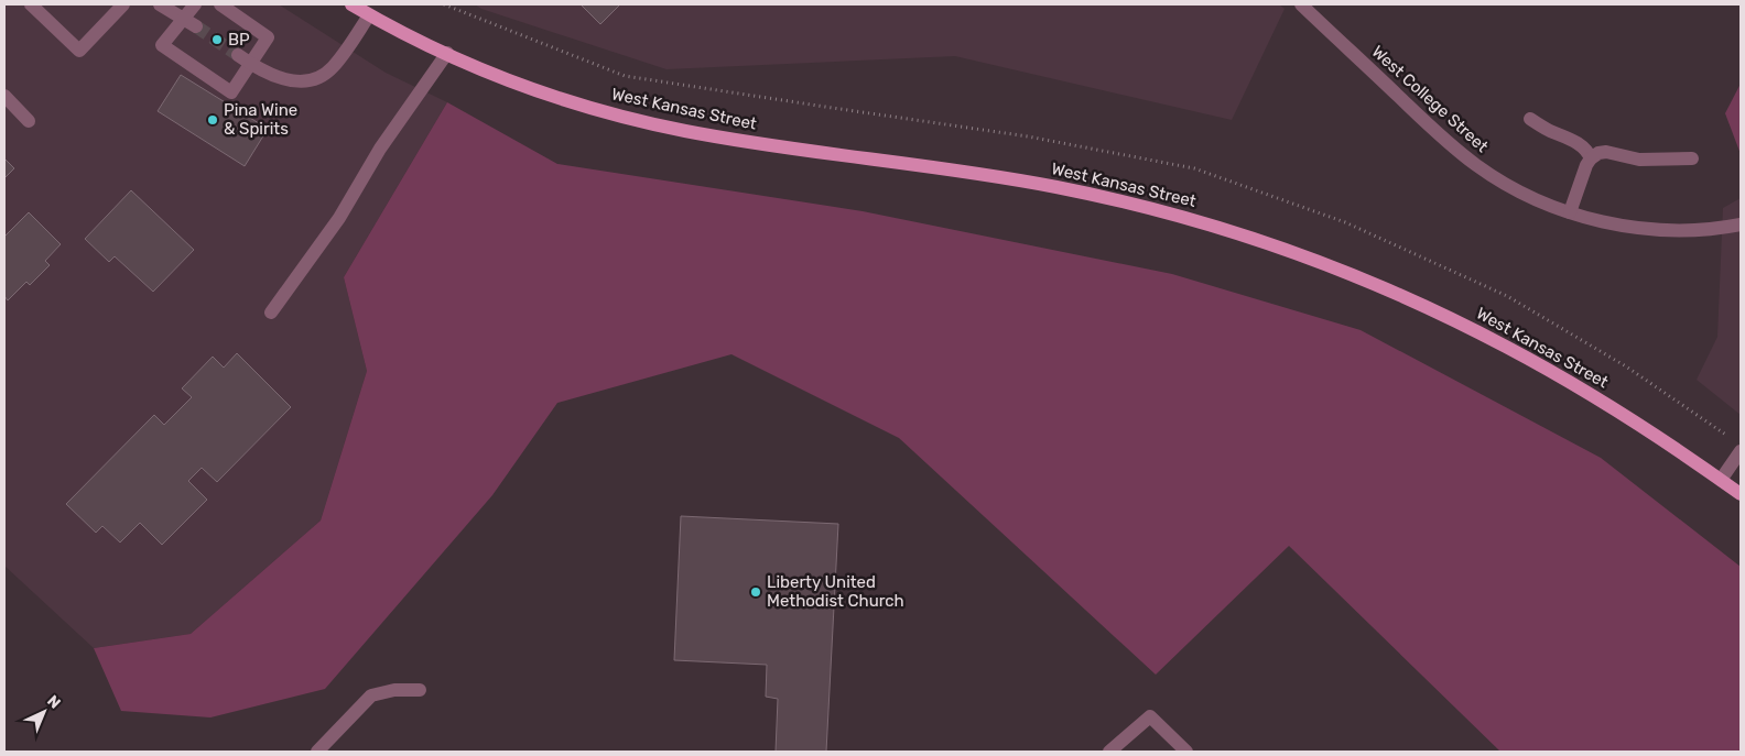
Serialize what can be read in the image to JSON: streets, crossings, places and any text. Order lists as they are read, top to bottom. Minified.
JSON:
{"streets":{"main road":["West Kansas Street"],"street":["West College Street"]},"places":["BP","Pina Wine & Spirits","Liberty United Methodist Church"],"north":"top right"}
